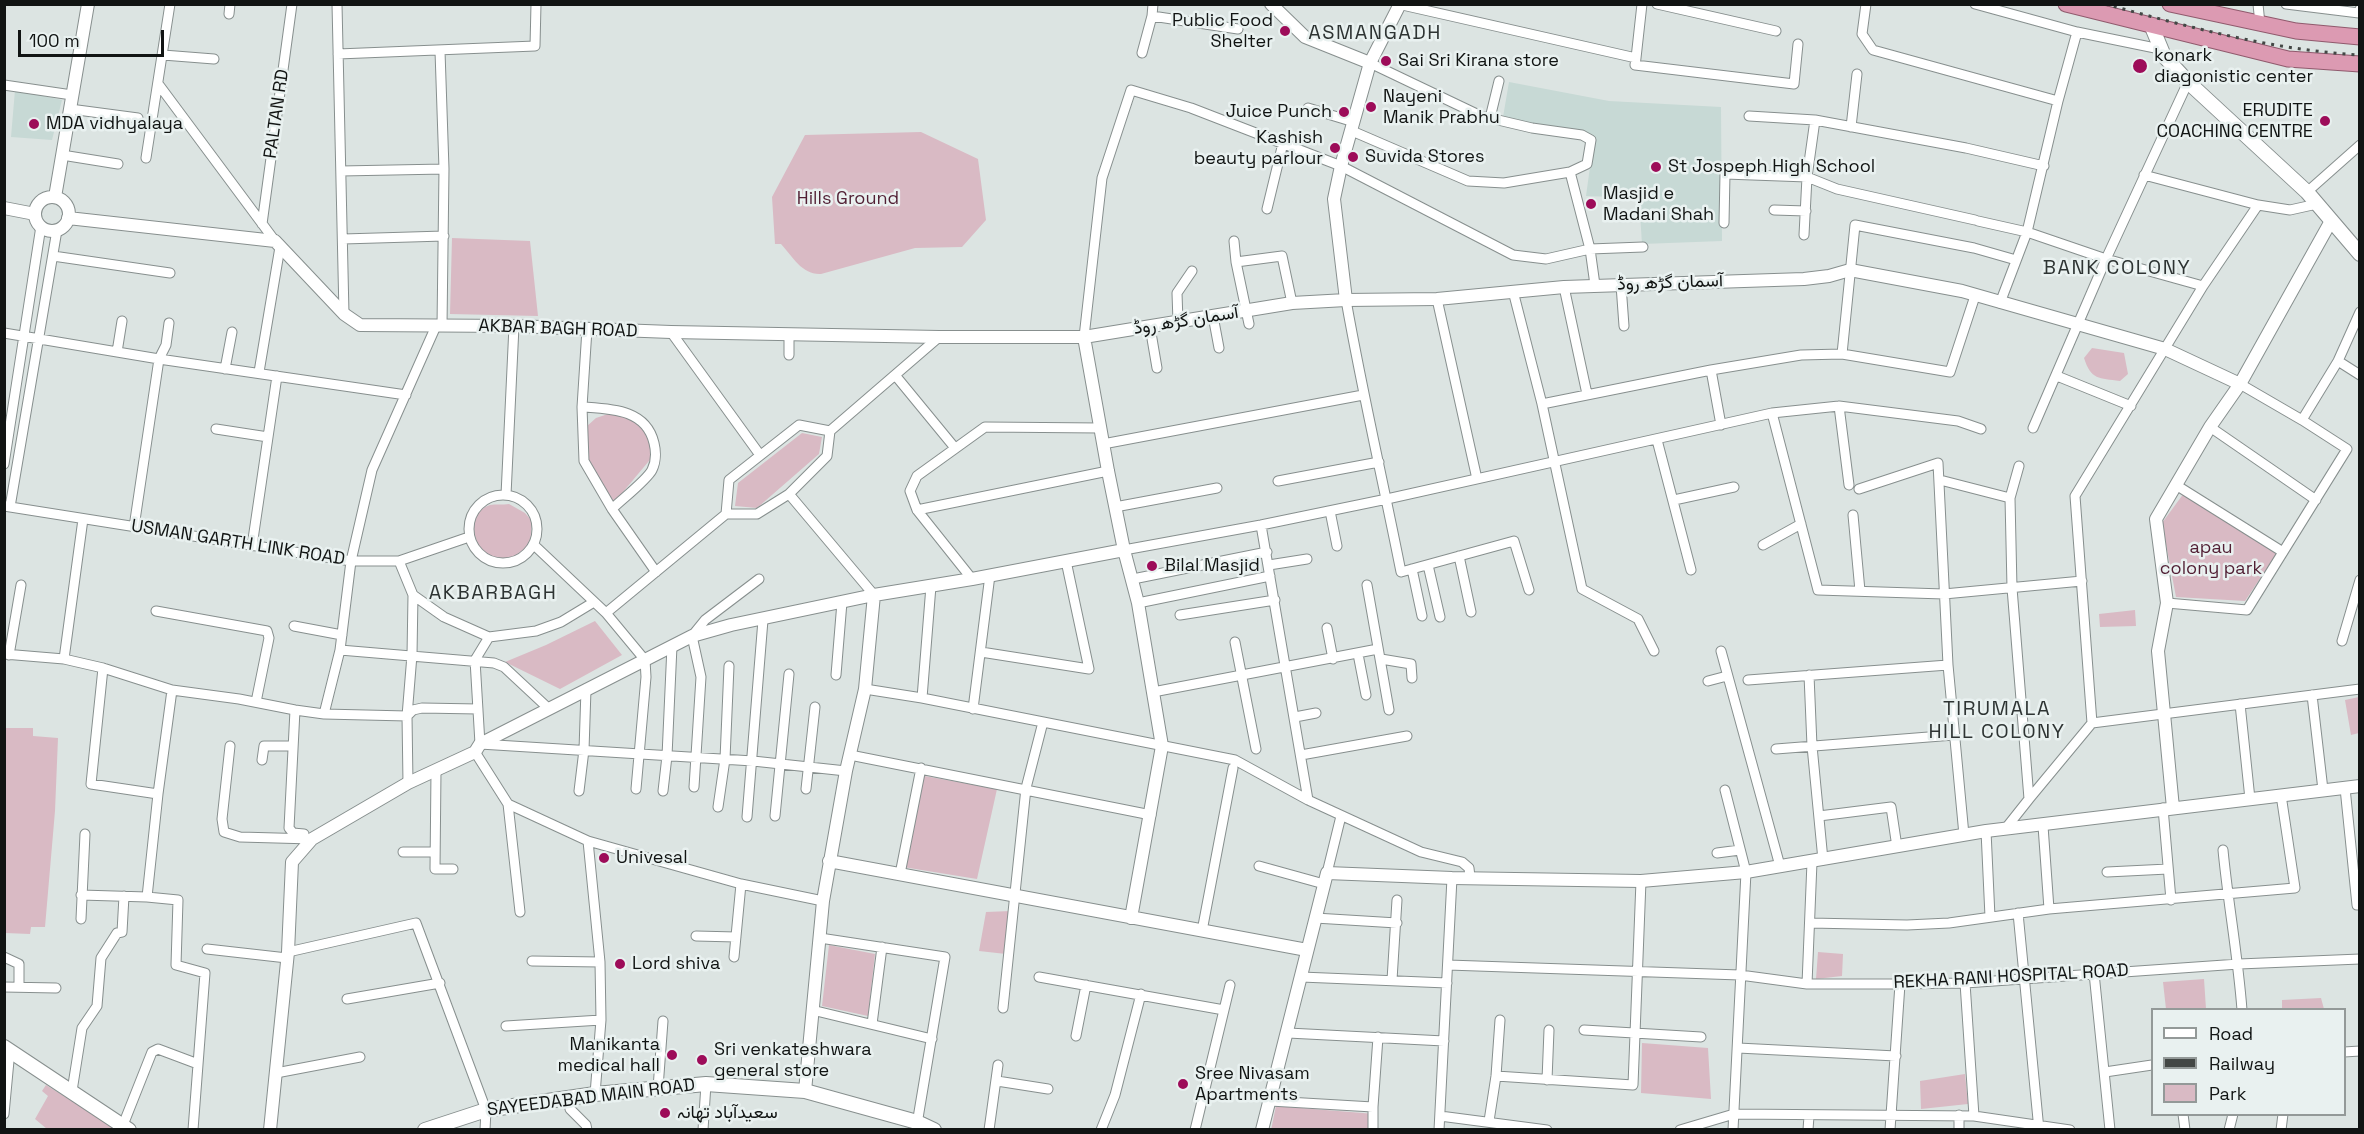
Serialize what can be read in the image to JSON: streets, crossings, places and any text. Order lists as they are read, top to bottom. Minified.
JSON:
{"streets":{"main road":["SAYEEDABAD MAIN ROAD"],"street":["PALTAN RD","آسمان گڑھ روڈ","AKBAR BAGH ROAD","USMAN GARTH LINK ROAD","REKHA RANI HOSPITAL ROAD"]},"crossings":[["آسمان گڑھ روڈ","AKBAR BAGH ROAD"]],"districts":["ASMANGADH","BANK COLONY","AKBARBAGH","TIRUMALA HILL COLONY"],"parks":["Hills Ground","apau colony park"],"places":["Public Food Shelter","Sai Sri Kirana store","konark diagonistic center","Nayeni Manik Prabhu","Juice Punch","ERUDITE COACHING CENTRE","MDA vidhyalaya","Kashish beauty parlour","Suvida Stores","St Jospeph High School","Masjid e Madani Shah","Bilal Masjid","Univesal","Lord shiva","Manikanta medical hall","Sri venkateshwara general store","Sree Nivasam Apartments","سعیدآباد تھانہ"],"legend":["Road","Railway","Park"],"scale_bar":"100 m"}
